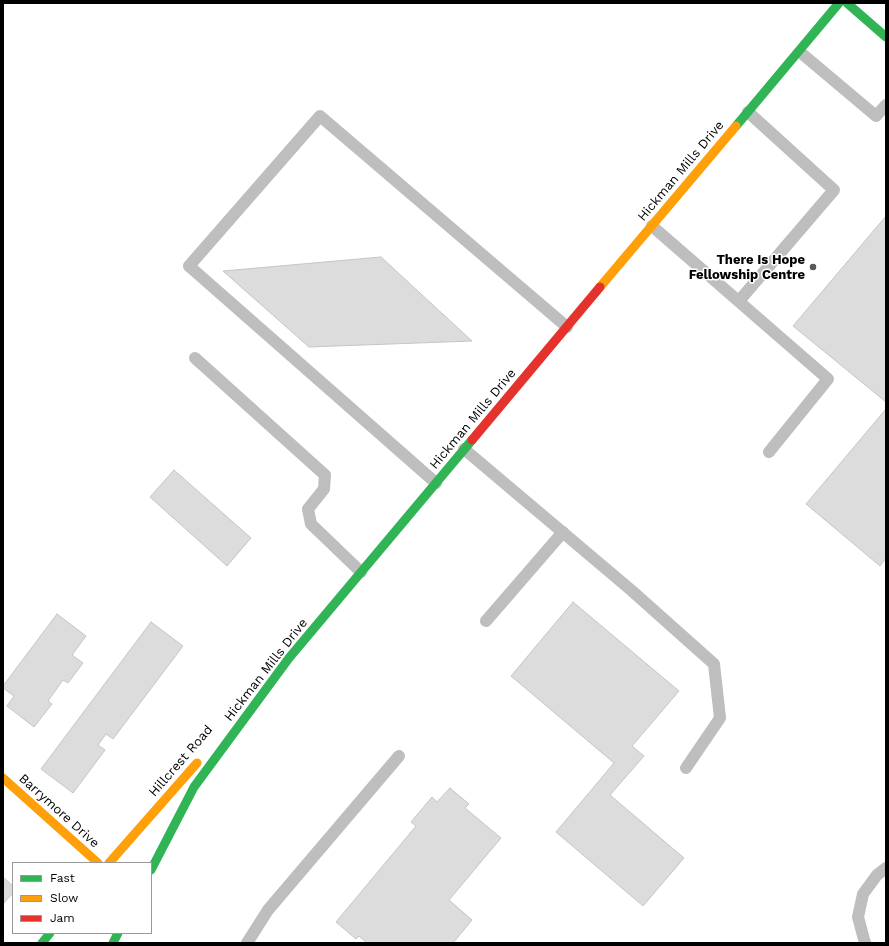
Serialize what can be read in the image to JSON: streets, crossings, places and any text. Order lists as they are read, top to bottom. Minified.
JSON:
{"streets":{"street":["Hickman Mills Drive","Hillcrest Road","Barrymore Drive"]},"crossings":[["Hickman Mills Drive","Hillcrest Road"]],"places":["There Is Hope Fellowship Centre"],"legend":["Fast","Slow","Jam"]}
